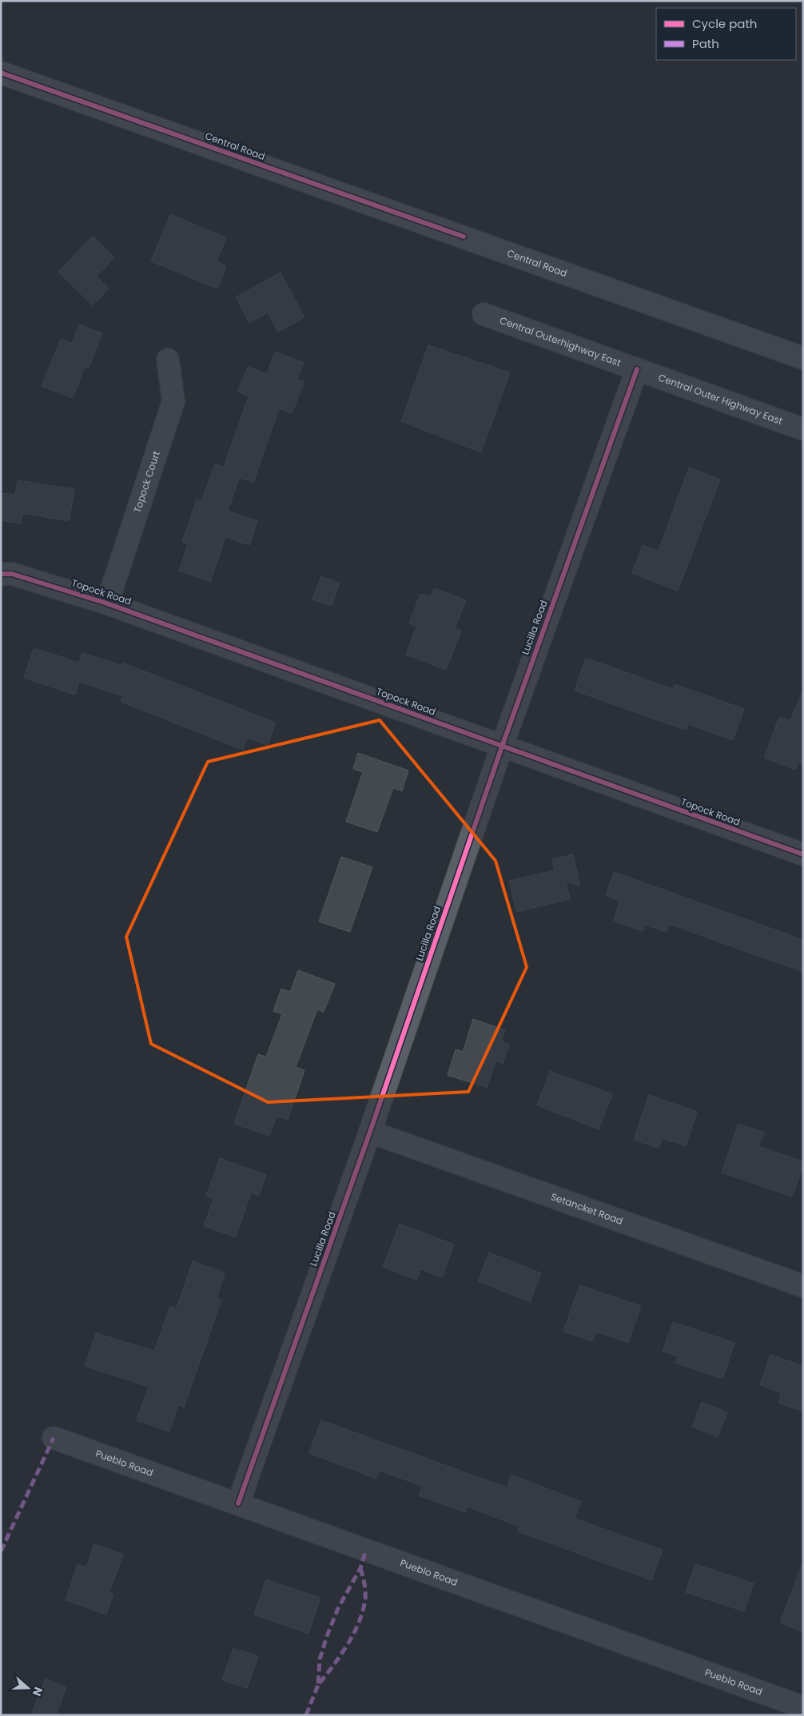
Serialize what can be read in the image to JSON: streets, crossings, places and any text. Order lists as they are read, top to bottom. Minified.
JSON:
{"streets":{"main road":["Central Road"],"street":["Central Outerhighway East","Central Outer Highway East","Topock Court","Topock Road","Lucilla Road","Setancket Road","Pueblo Road"]},"crossings":[["Central Outerhighway East","Central Outer Highway East"],["Central Outerhighway East","Lucilla Road"],["Central Outer Highway East","Lucilla Road"],["Topock Court","Topock Road"],["Topock Road","Lucilla Road"],["Lucilla Road","Setancket Road"],["Lucilla Road","Pueblo Road"]],"legend":["Cycle path","Path"],"north":"right"}
